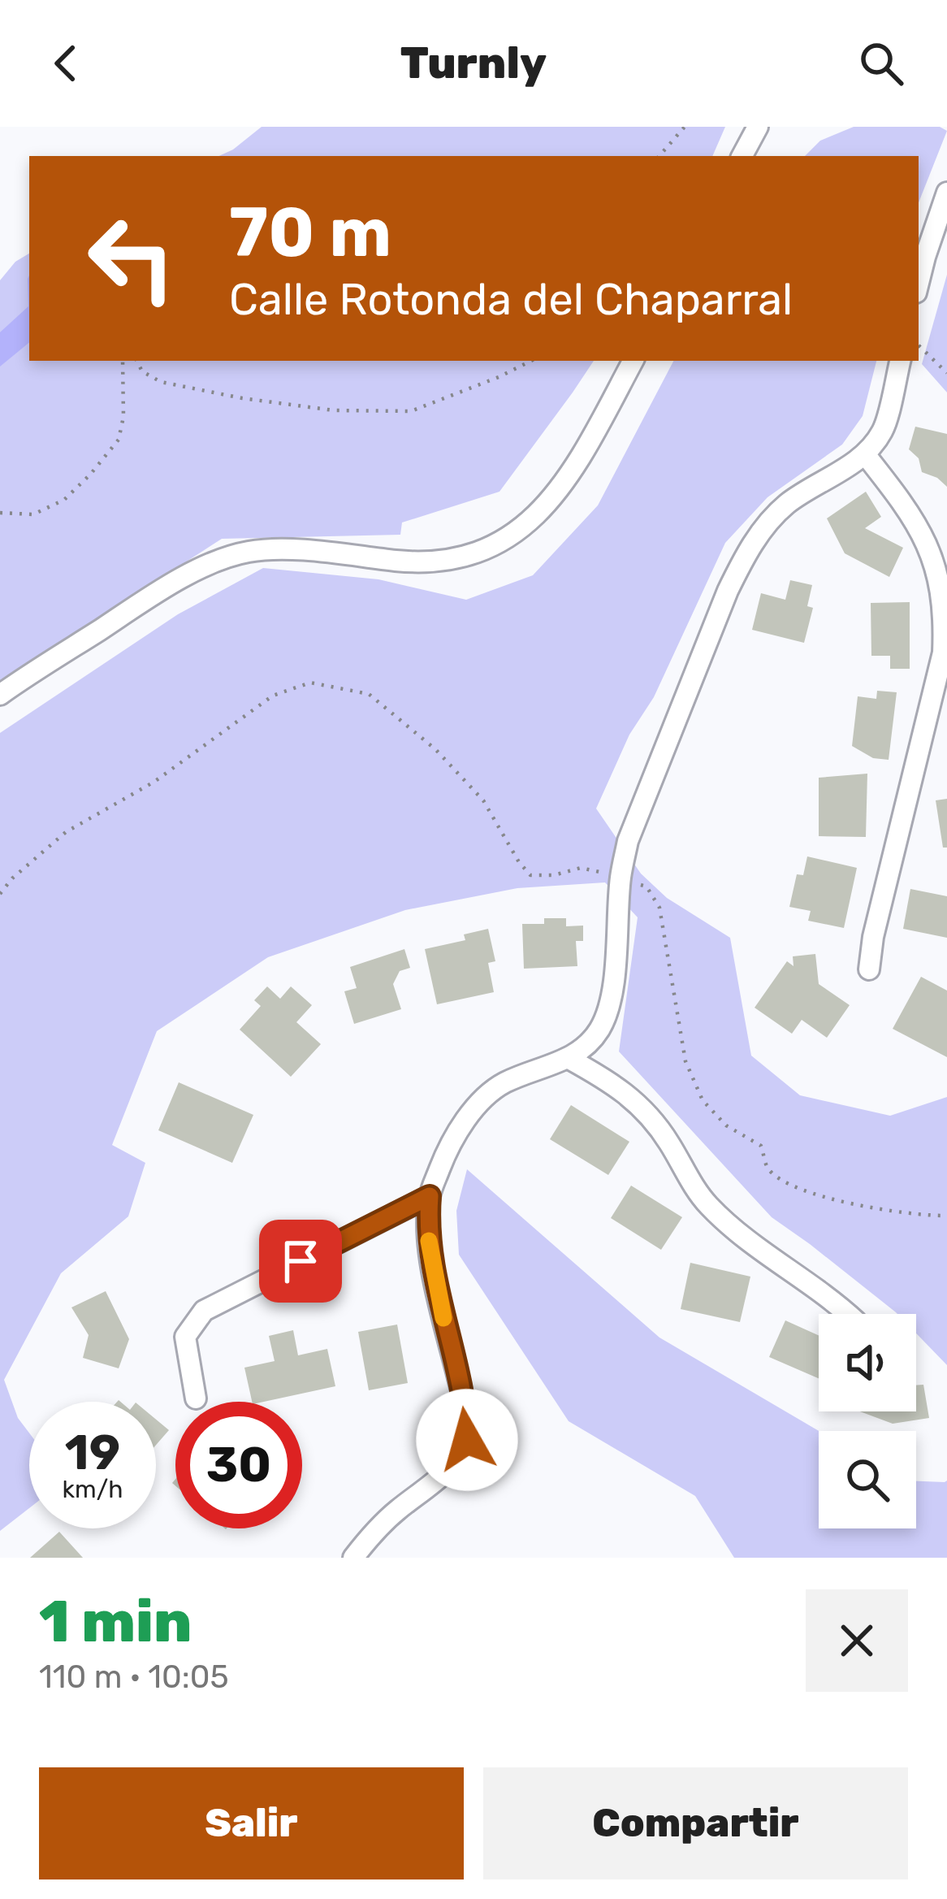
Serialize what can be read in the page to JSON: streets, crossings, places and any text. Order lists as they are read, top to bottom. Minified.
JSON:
{"page":{"header":"Turnly","turn":["70 m","Calle Rotonda del Chaparral"],"speed":"19 km/h","limit":"30","heading":["1 min","110 m · 10:05"],"buttons":["Salir","Compartir"]}}
